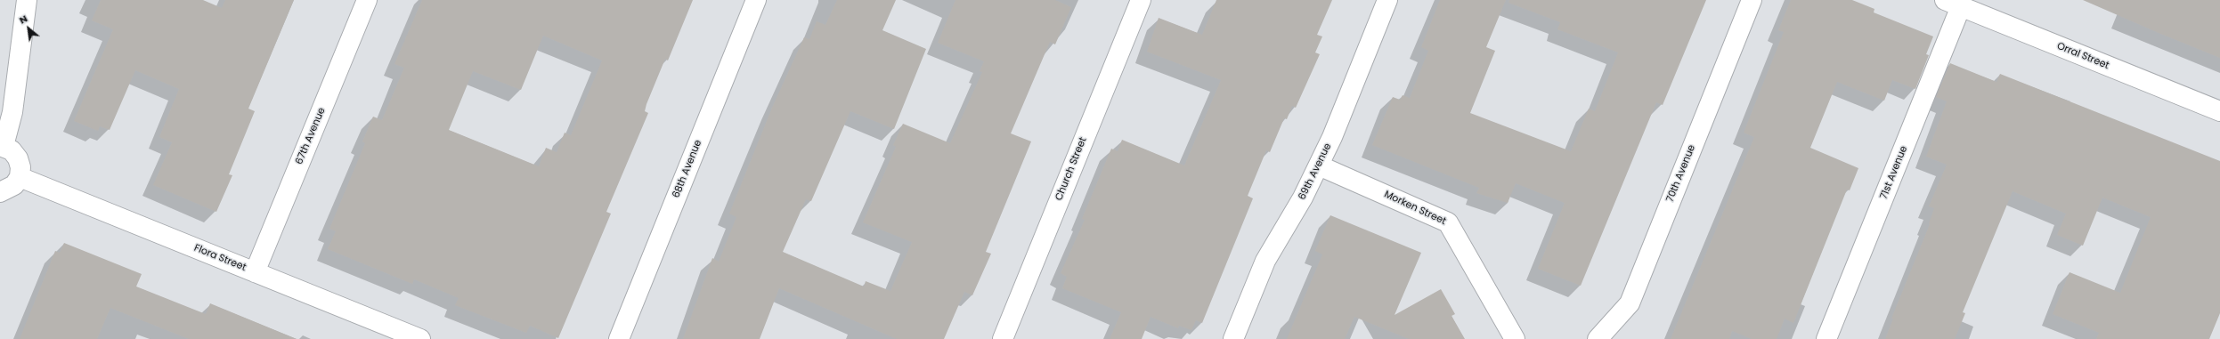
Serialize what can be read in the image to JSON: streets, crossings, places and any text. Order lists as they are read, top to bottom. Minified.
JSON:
{"streets":{"street":["Orral Street","67th Avenue","68th Avenue","Church Street","69th Avenue","71st Avenue","70th Avenue","Morken Street","Flora Street"]},"crossings":[["Orral Street","71st Avenue"],["67th Avenue","Flora Street"],["69th Avenue","Morken Street"]],"north":"top left"}
